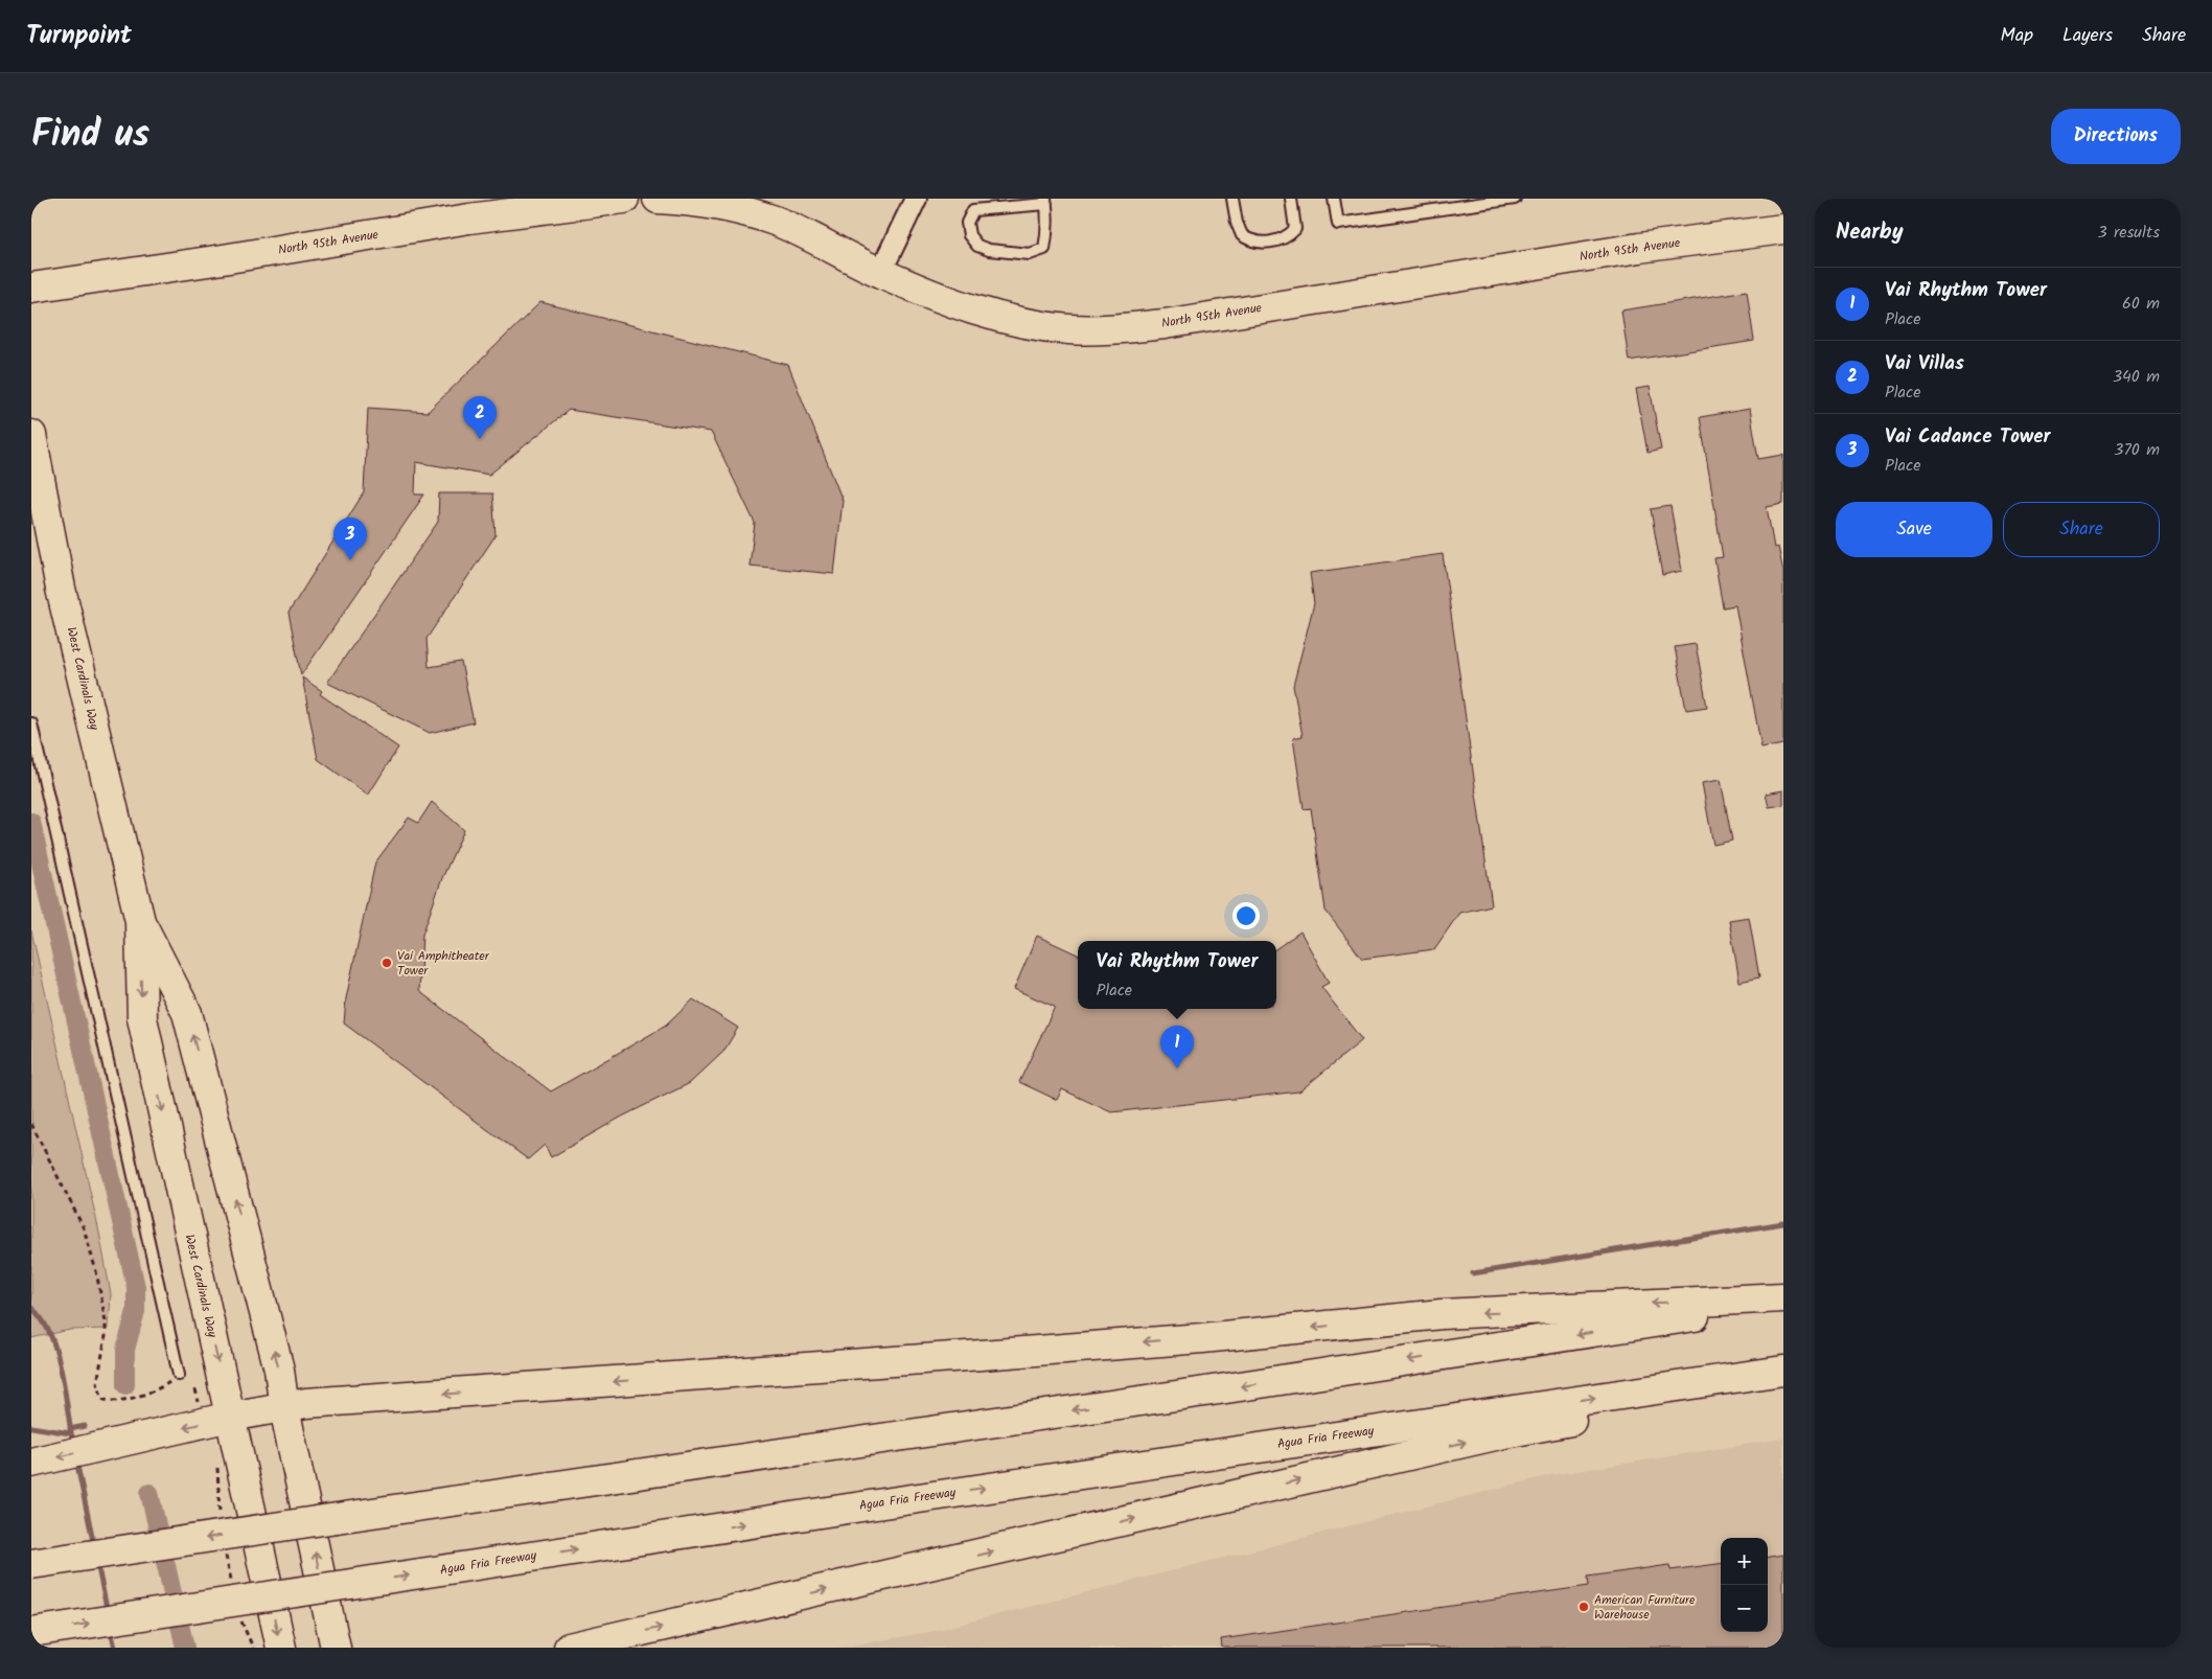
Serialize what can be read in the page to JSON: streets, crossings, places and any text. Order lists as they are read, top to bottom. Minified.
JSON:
{"streets":{"main road":["North 95th Avenue","West Cardinals Way","Agua Fria Freeway"]},"places":["Vai Amphitheater Tower","American Furniture Warehouse"],"page":{"header":"Turnpoint","nav":["Map","Layers","Share"],"title":"Find us","buttons":["Directions",["Save","Share"]],"heading":["Nearby","3 results"],"list":[{"mark":"1","name":"Vai Rhythm Tower","note":"Place","value":"60 m"},{"mark":"2","name":"Vai Villas","note":"Place","value":"340 m"},{"mark":"3","name":"Vai Cadance Tower","note":"Place","value":"370 m"}],"pins":["2","3","1"],"popup":["Vai Rhythm Tower","Place"],"map_buttons":["+","−"]}}
